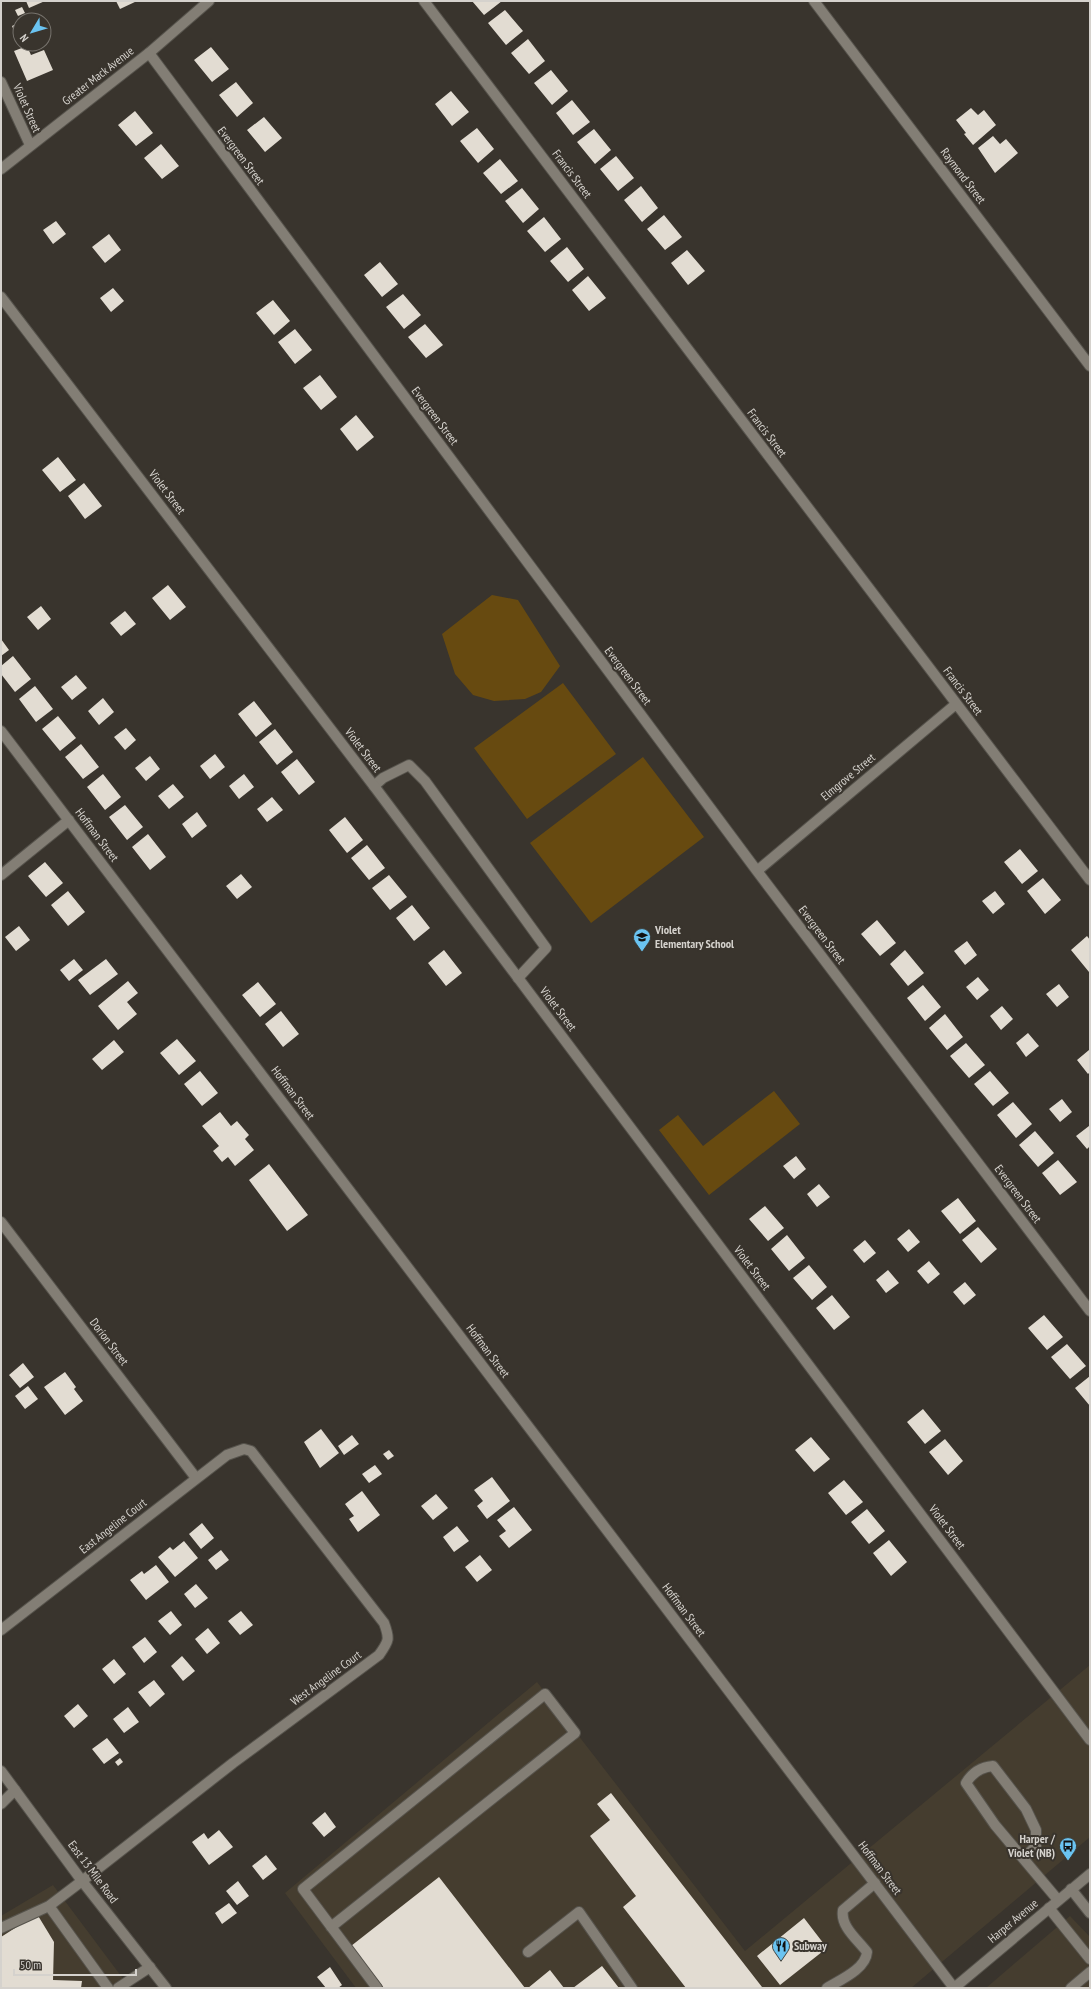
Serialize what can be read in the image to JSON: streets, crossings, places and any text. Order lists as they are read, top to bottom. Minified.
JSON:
{"streets":{"street":["Greater Mack Avenue","Violet Street","Evergreen Street","Francis Street","Raymond Street","Elmgrove Street","Hoffman Street","Dorion Street","East Angeline Court","West Angeline Court","East 13 Mile Road","Harper Avenue"]},"crossings":[["Greater Mack Avenue","Violet Street"],["Greater Mack Avenue","Evergreen Street"],["Evergreen Street","Elmgrove Street"],["Francis Street","Elmgrove Street"],["Hoffman Street","Harper Avenue"],["Dorion Street","East Angeline Court"],["East Angeline Court","West Angeline Court"],["West Angeline Court","East 13 Mile Road"]],"places":{"school or university":["Violet Elementary School"],"bus stop":["Harper / Violet (NB)"],"restaurant":["Subway"]},"scale_bar":"50 m","north":"bottom left"}
